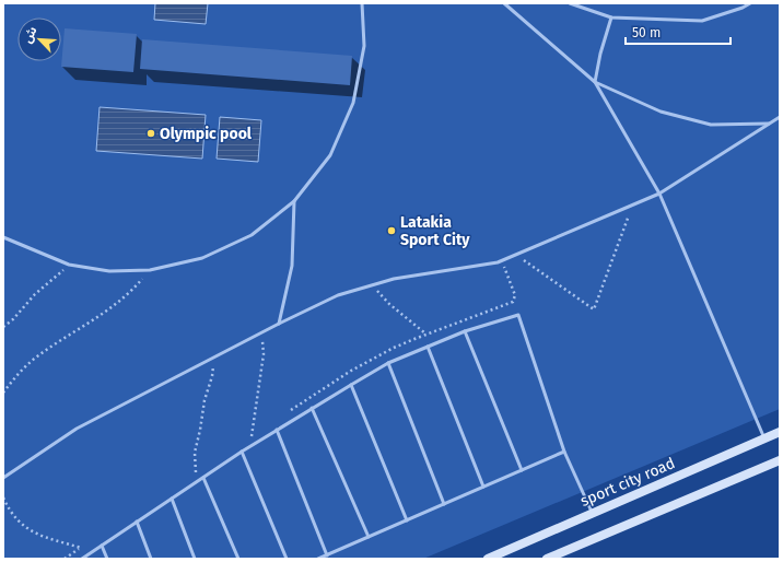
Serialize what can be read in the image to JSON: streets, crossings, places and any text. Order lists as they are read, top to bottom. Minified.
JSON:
{"streets":{"main road":["sport city road"]},"places":["Olympic pool","Latakia Sport City"],"scale_bar":"50 m","north":"top left"}
